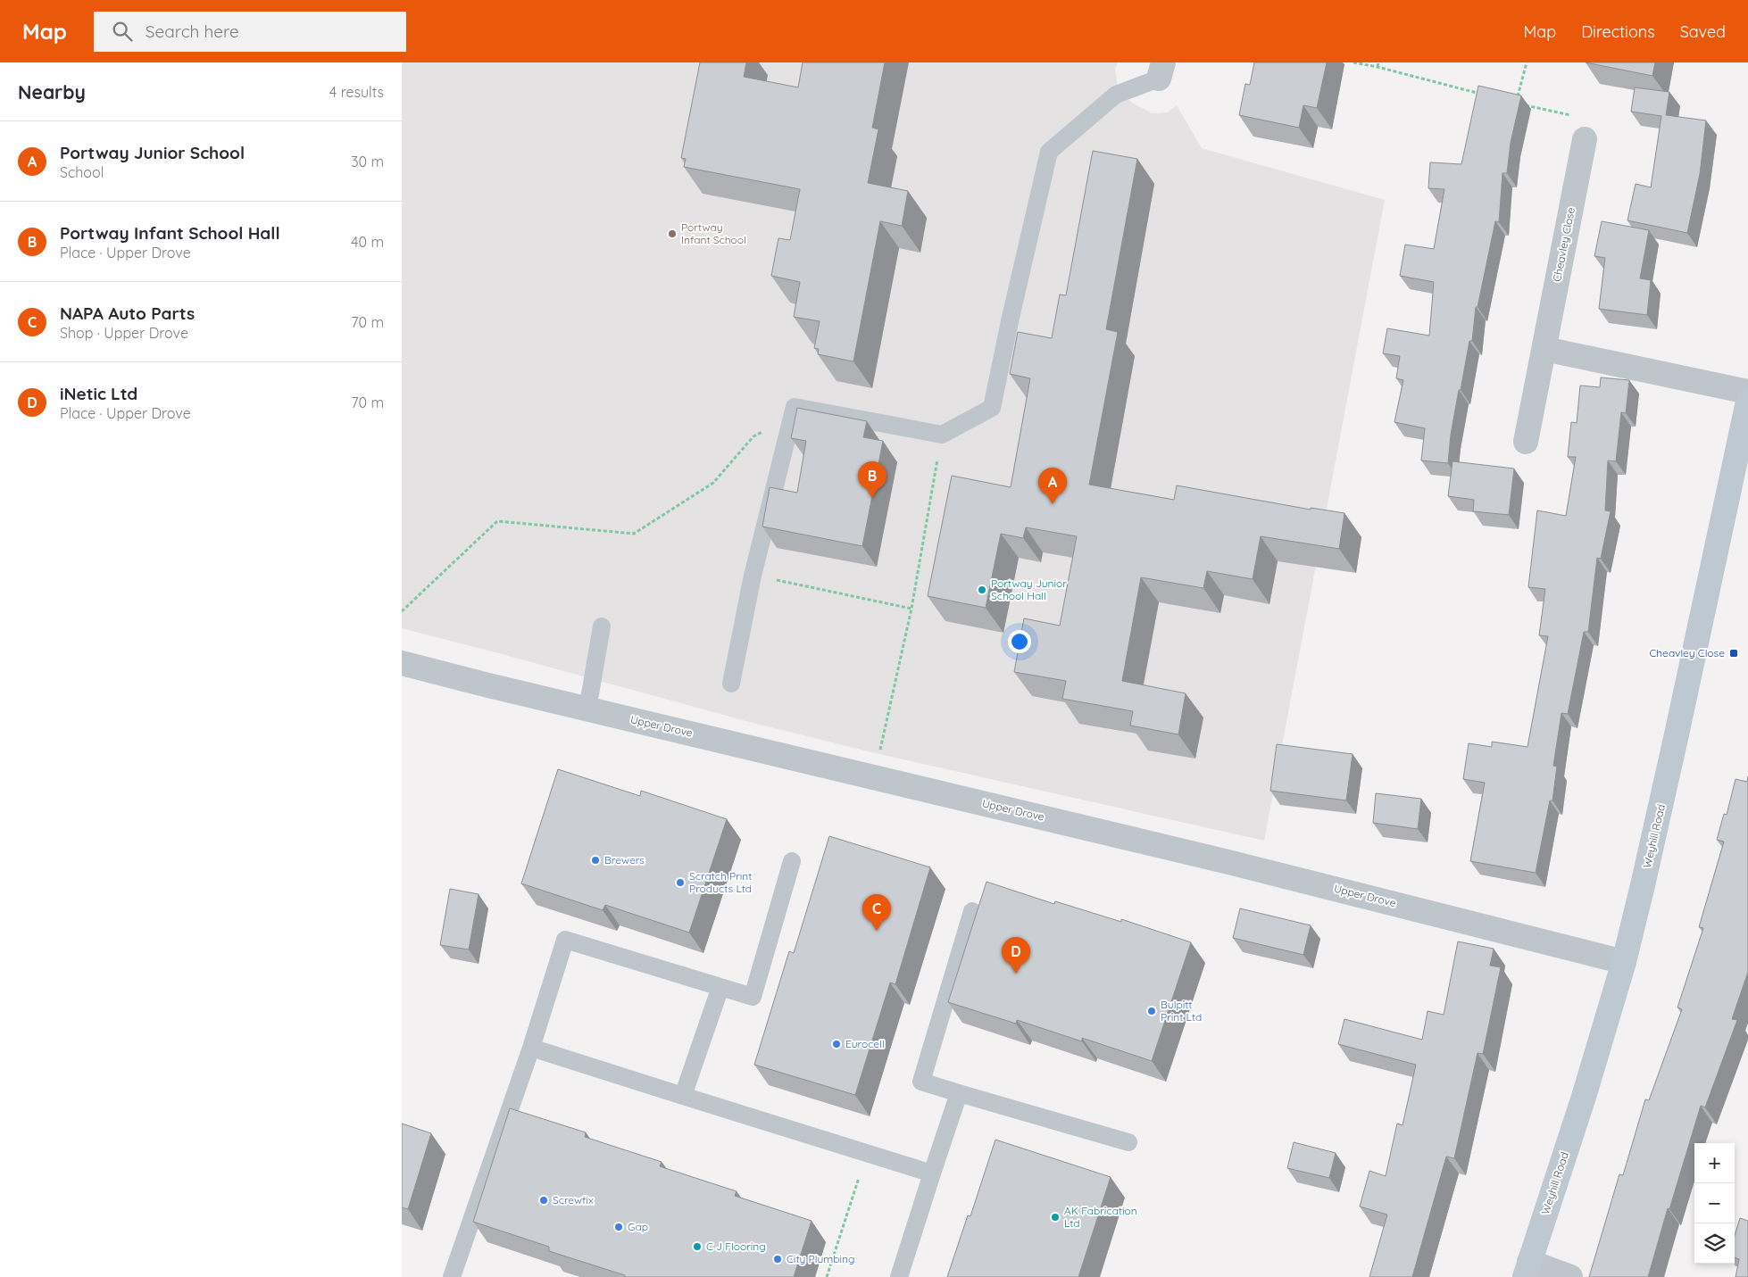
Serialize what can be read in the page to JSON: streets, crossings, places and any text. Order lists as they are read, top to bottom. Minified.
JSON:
{"streets":{"main road":["Weyhill Road"],"street":["Cheavley Close","Upper Drove"]},"crossings":[["Upper Drove","Weyhill Road"]],"places":{"other":["Portway Infant School","Portway Junior School Hall","Brewers","Scratch Print Products Ltd","Bulpitt Print Ltd","Eurocell","Screwfix","AK Fabrication Ltd","Gap","C J Flooring","City Plumbing"],"transit":["Cheavley Close"]},"page":{"header":"Map","search":"Search here","nav":["Map","Directions","Saved"],"heading":["Nearby","4 results"],"list":[{"mark":"A","name":"Portway Junior School","note":"School","value":"30 m"},{"mark":"B","name":"Portway Infant School Hall","note":"Place · Upper Drove","value":"40 m"},{"mark":"C","name":"NAPA Auto Parts","note":"Shop · Upper Drove","value":"70 m"},{"mark":"D","name":"iNetic Ltd","note":"Place · Upper Drove","value":"70 m"}],"pins":["B","A","C","D"],"map_buttons":["+","−"]}}
